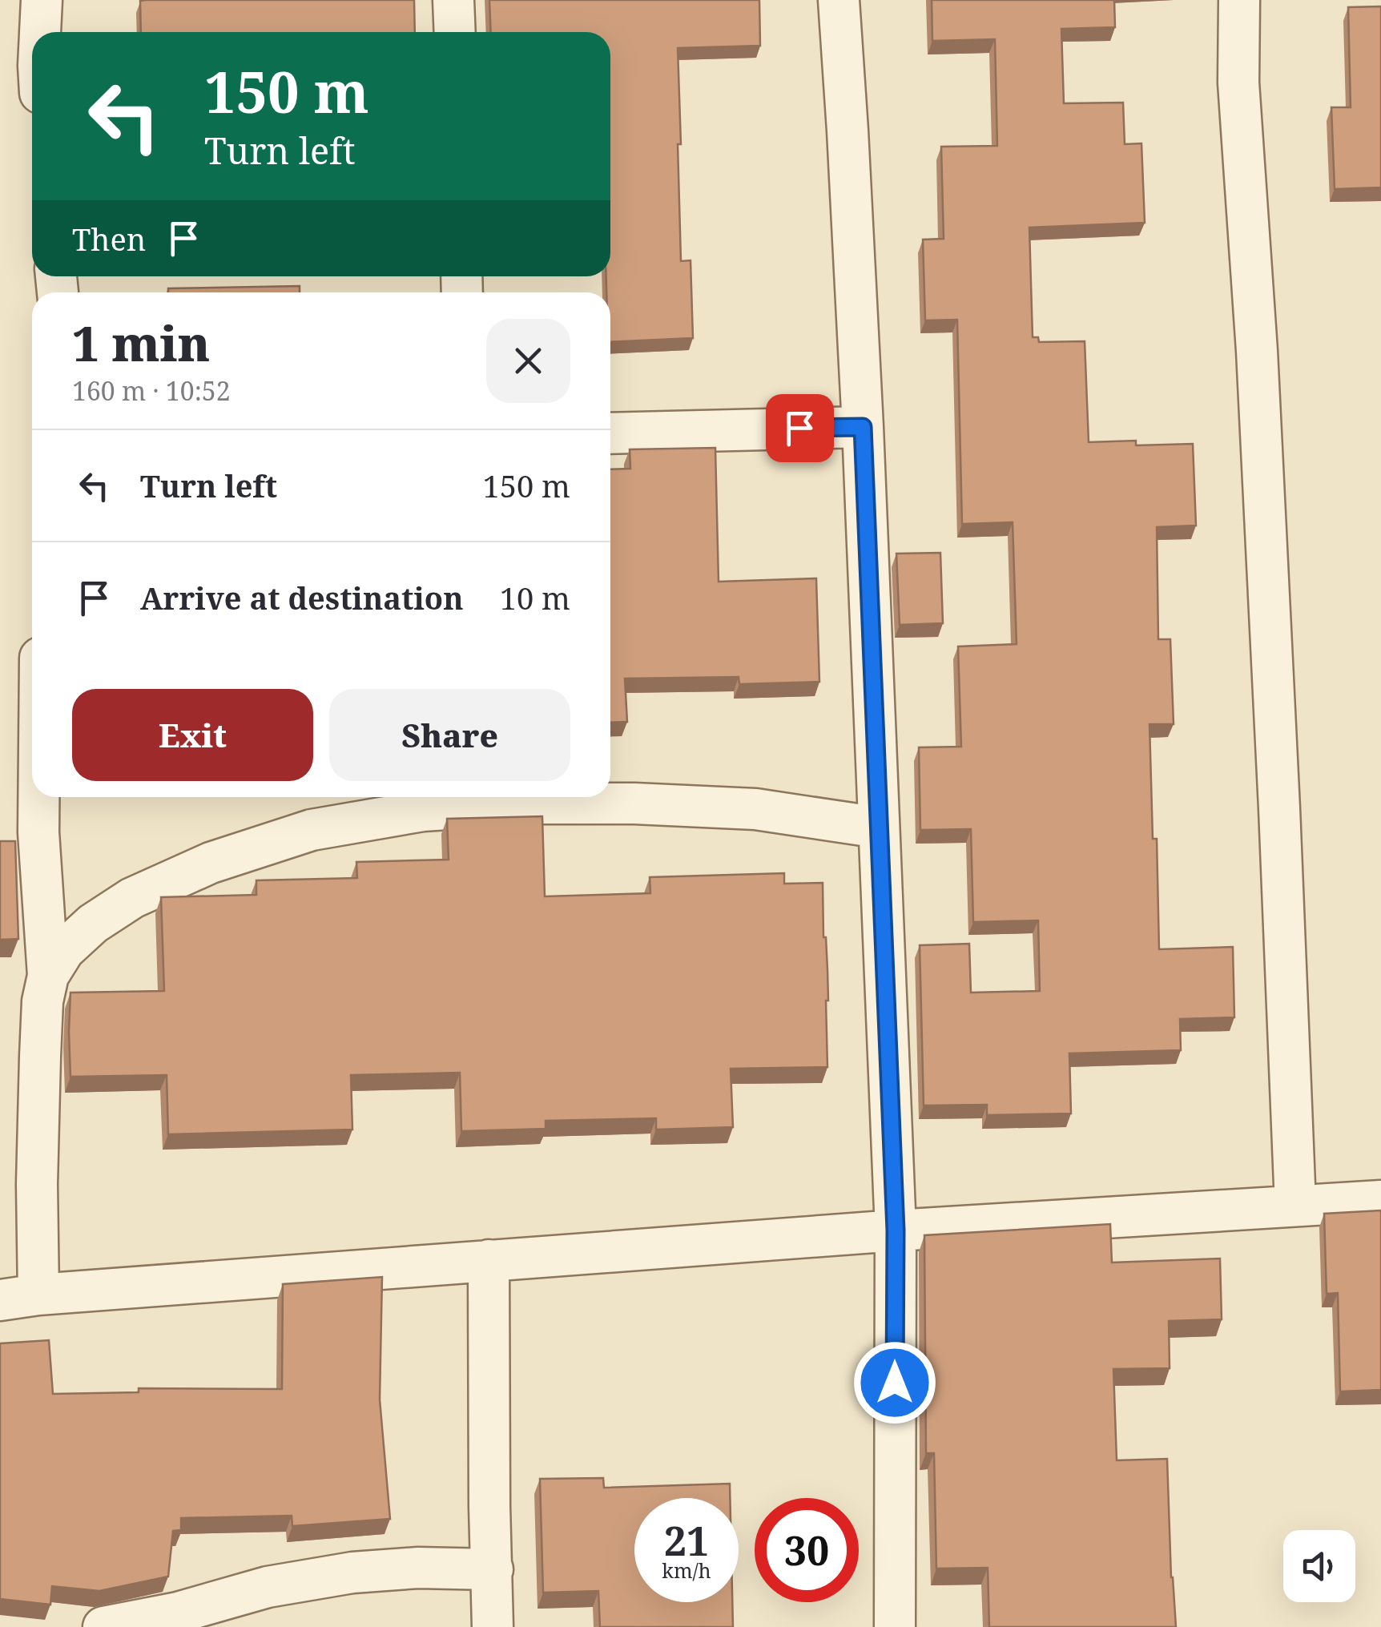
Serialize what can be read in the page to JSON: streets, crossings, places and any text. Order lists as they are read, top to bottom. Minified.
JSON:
{"page":{"turn":["150 m","Turn left"],"then":"Then","heading":["1 min","160 m · 10:52"],"list":[{"name":"Turn left","value":"150 m"},{"name":"Arrive at destination","value":"10 m"}],"buttons":["Exit","Share"],"speed":"21 km/h","limit":"30"}}
